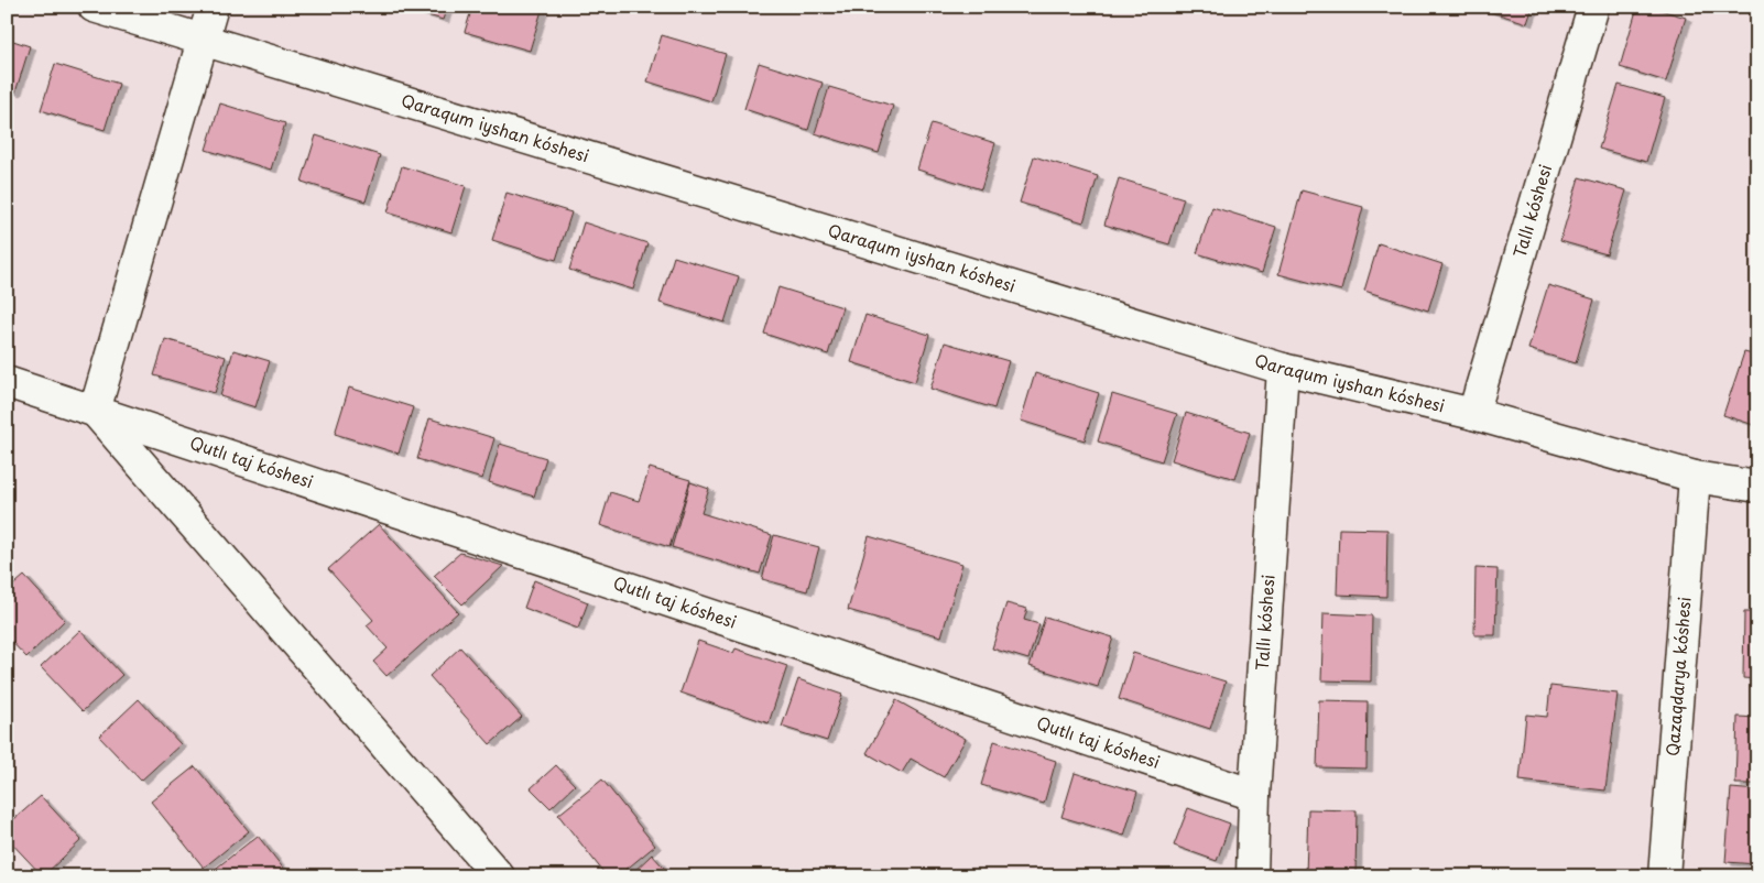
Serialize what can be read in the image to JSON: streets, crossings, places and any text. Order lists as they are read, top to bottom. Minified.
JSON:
{"streets":{"street":["Qaraqum iyshan kóshesi","Tallı kóshesi","Qutlı taj kóshesi","Qazaqdarya kóshesi"]},"crossings":[["Qaraqum iyshan kóshesi","Tallı kóshesi"],["Qaraqum iyshan kóshesi","Qazaqdarya kóshesi"],["Tallı kóshesi","Qutlı taj kóshesi"]]}
